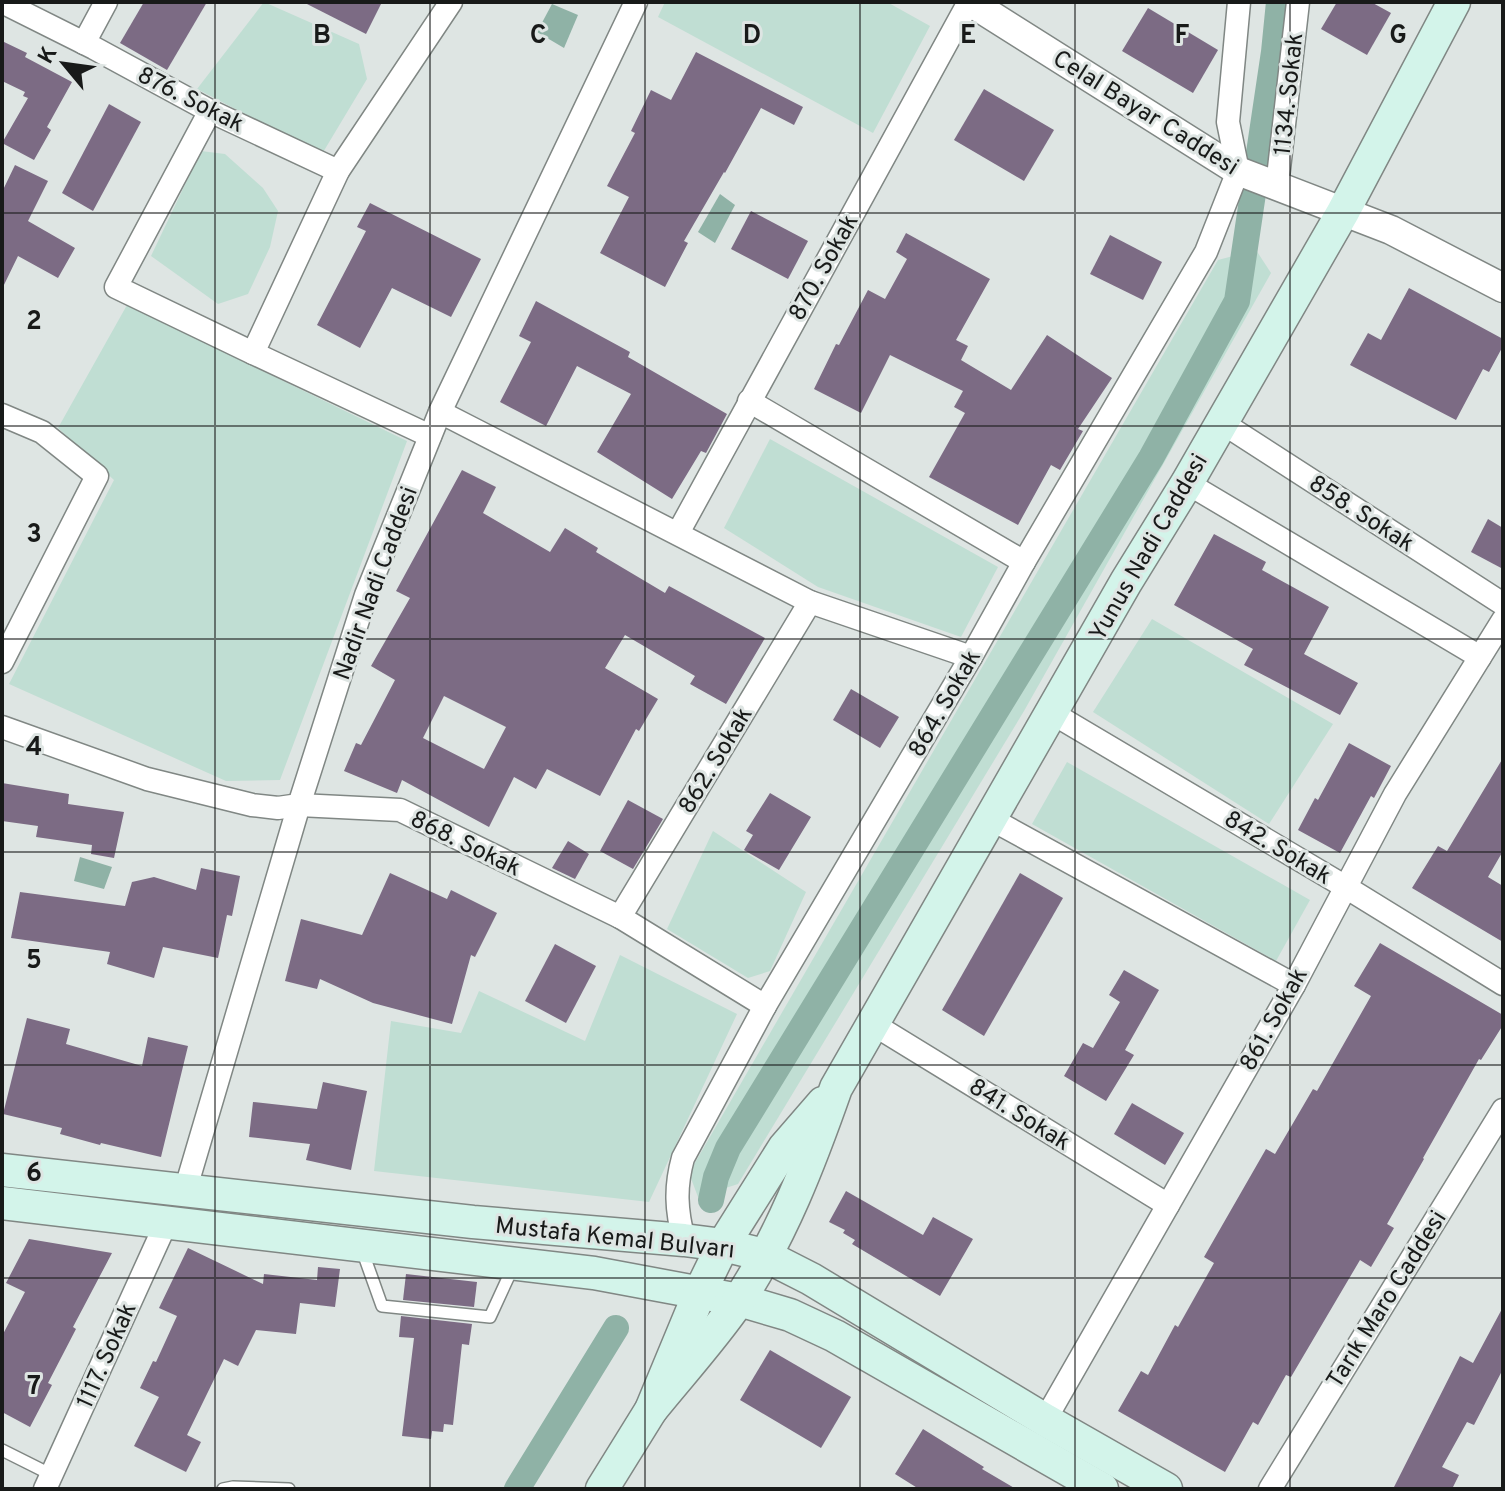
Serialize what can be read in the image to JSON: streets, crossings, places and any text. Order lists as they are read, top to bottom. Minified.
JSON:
{"streets":{"main road":["Yunus Nadi Caddesi","Mustafa Kemal Bulvarı"],"street":["1134. Sokak","876. Sokak","Celal Bayar Caddesi","870. Sokak","858. Sokak","Nadir Nadi Caddesi","864. Sokak","862. Sokak","868. Sokak","842. Sokak","861. Sokak","841. Sokak","Tarık Maro Caddesi","1117. Sokak"]},"crossings":[["1134. Sokak","Celal Bayar Caddesi"],["Celal Bayar Caddesi","870. Sokak"],["Celal Bayar Caddesi","Yunus Nadi Caddesi"],["Celal Bayar Caddesi","864. Sokak"],["858. Sokak","Yunus Nadi Caddesi"],["Yunus Nadi Caddesi","842. Sokak"],["Yunus Nadi Caddesi","841. Sokak"],["Yunus Nadi Caddesi","Mustafa Kemal Bulvarı"],["Nadir Nadi Caddesi","868. Sokak"],["Nadir Nadi Caddesi","Mustafa Kemal Bulvarı"],["864. Sokak","868. Sokak"],["864. Sokak","Mustafa Kemal Bulvarı"],["862. Sokak","868. Sokak"],["842. Sokak","861. Sokak"],["861. Sokak","841. Sokak"],["861. Sokak","Mustafa Kemal Bulvarı"],["Mustafa Kemal Bulvarı","1117. Sokak"]],"north":"top left","grid":{"columns":["B","C","D","E","F","G"],"rows":["2","3","4","5","6","7"]}}
